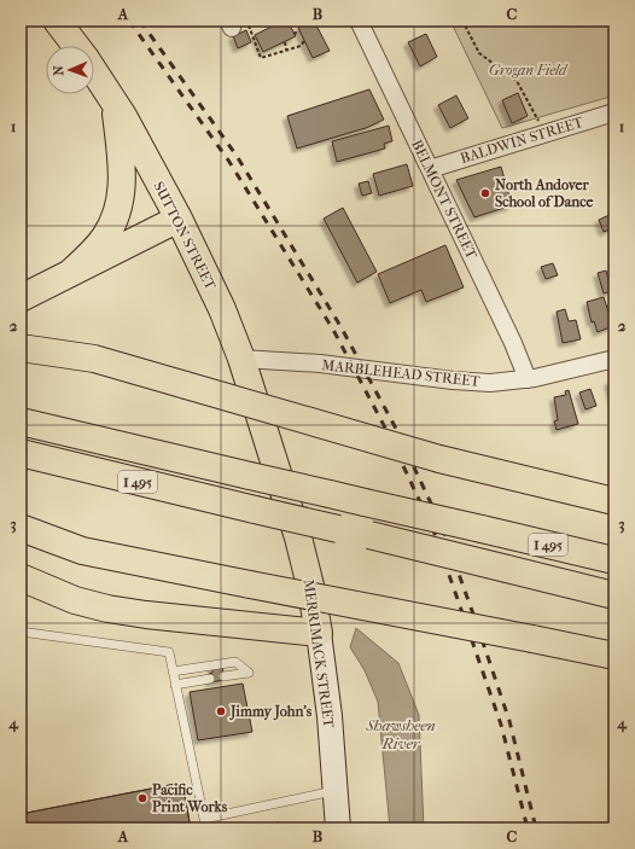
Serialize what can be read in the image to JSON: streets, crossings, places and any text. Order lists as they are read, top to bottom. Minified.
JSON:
{"streets":{"highway":["SUTTON STREET","I 495","MERRIMACK STREET"],"street":["BALDWIN STREET","BELMONT STREET","MARBLEHEAD STREET"]},"crossings":[["BALDWIN STREET","BELMONT STREET"],["BELMONT STREET","MARBLEHEAD STREET"],["SUTTON STREET","MARBLEHEAD STREET"],["SUTTON STREET","MERRIMACK STREET"]],"water":["Shawsheen River"],"parks":["Grogan Field"],"places":["North Andover School of Dance","Jimmy John's","Pacific Print Works"],"north":"left","grid":{"columns":["A","B","C"],"rows":["1","2","3","4"]}}
